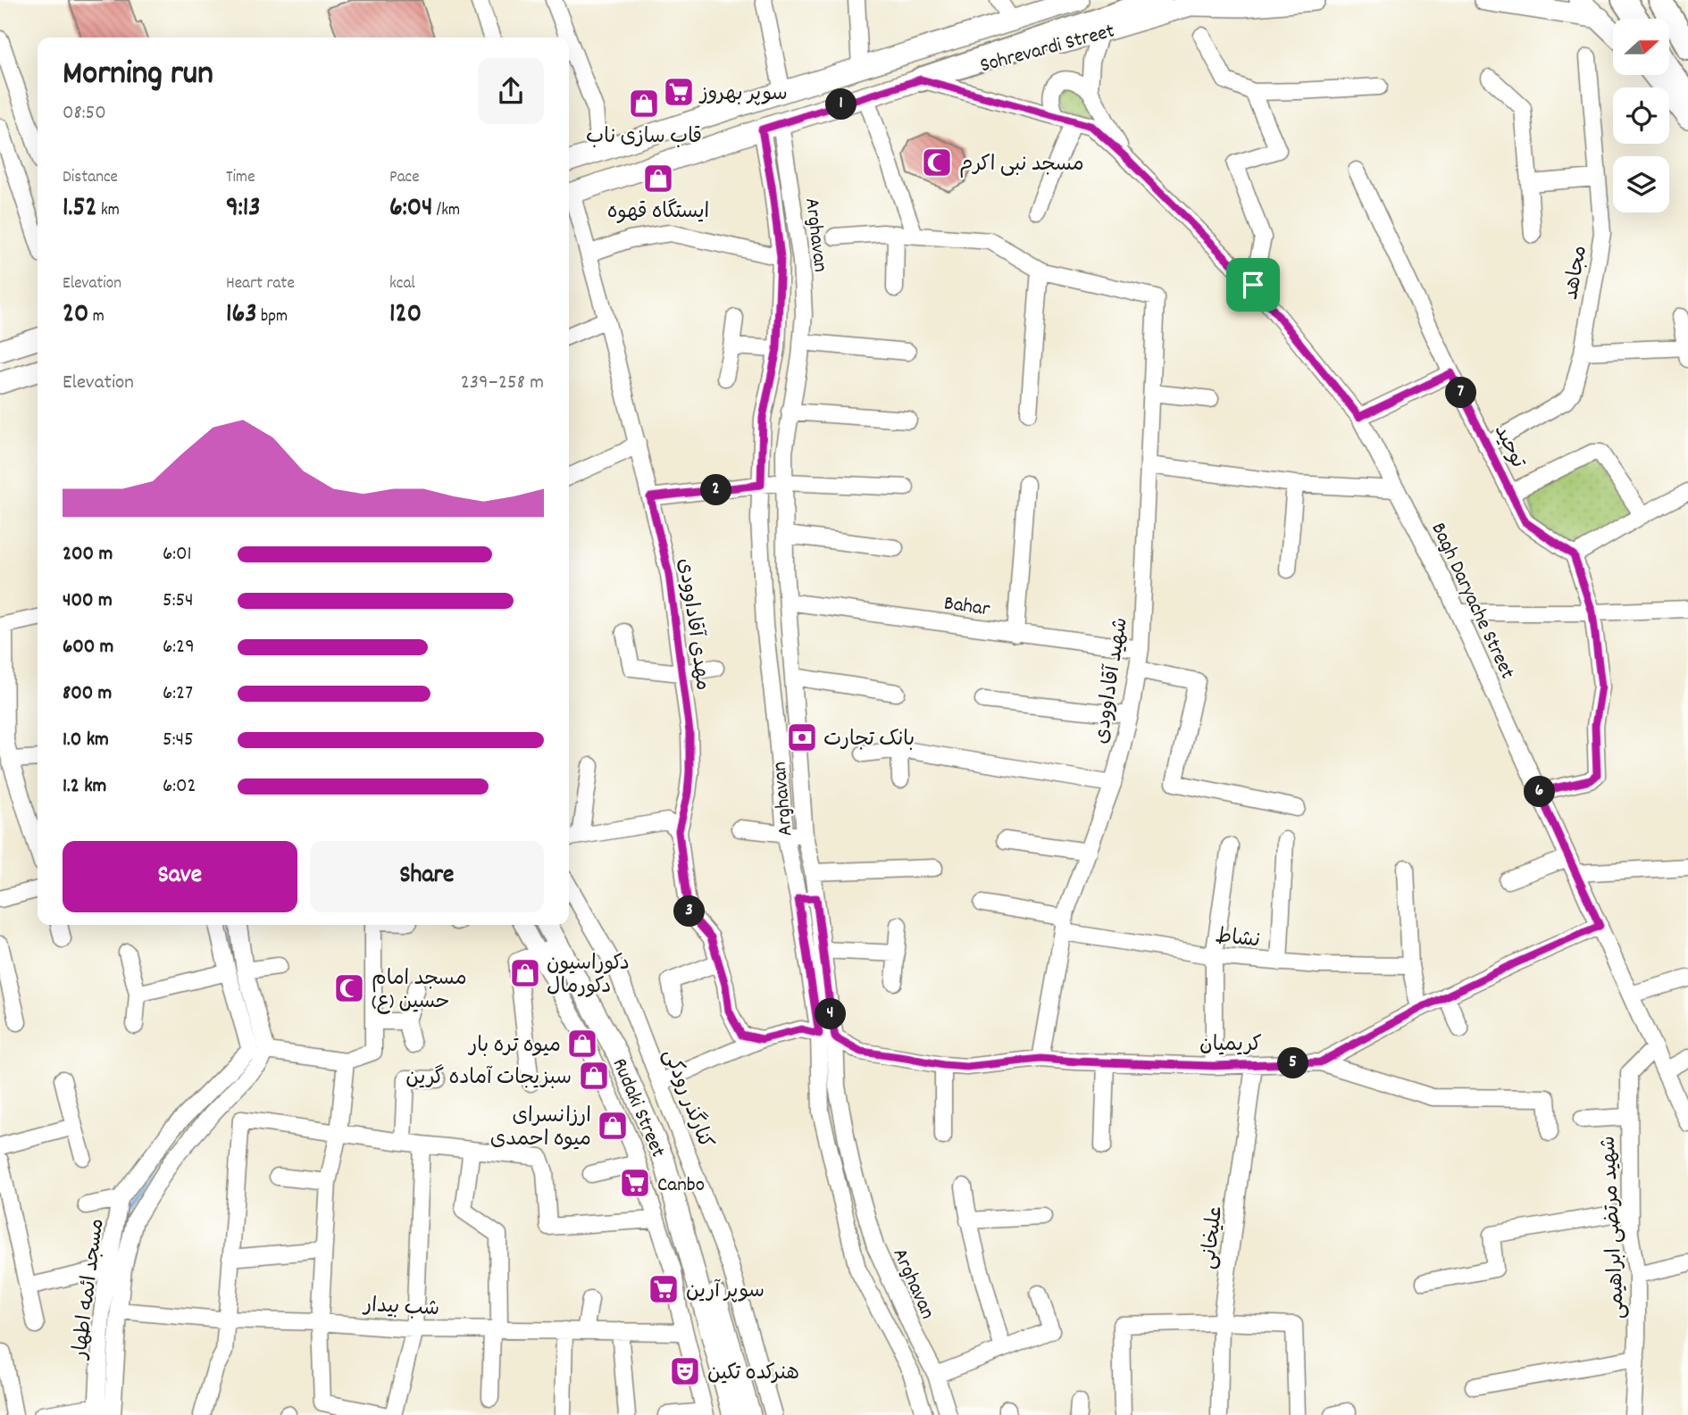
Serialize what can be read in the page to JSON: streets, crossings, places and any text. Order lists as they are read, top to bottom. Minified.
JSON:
{"streets":{"main road":["Sohrevardi Street","Rudaki Street"],"street":["Arghavan","مجاهد","توحید","Bagh Daryache Street","Bahar","مهدی آقاداوودی","شهید آقاداوودی","نشاط","کریمیان","کنارگذر رودکی","شهید مرتضی ابراهیمی","علیخانی","مسجد ائمه اطهار","شب بیدار"]},"crossings":[["Sohrevardi Street","Arghavan"],["Arghavan","Bahar"],["Arghavan","کریمیان"],["مجاهد","توحید"],["Bagh Daryache Street","کریمیان"],["Bagh Daryache Street","شهید مرتضی ابراهیمی"],["Bahar","شهید آقاداوودی"],["مهدی آقاداوودی","کریمیان"],["شهید آقاداوودی","نشاط"],["شهید آقاداوودی","کریمیان"],["کریمیان","کنارگذر رودکی"],["کریمیان","علیخانی"],["مسجد ائمه اطهار","شب بیدار"]],"places":{"supermarket":["سوپر بهروز","Canbo","سوپر آرین"],"shop":["قاب سازی ناب","ایستگاه قهوه","دکوراسیون دکورمال","میوه تره بار","سبزیجات آماده گرین","ارزانسرای میوه احمدی"],"mosque":["مسجد نبی اکرم","مسجد امام حسین (ع)"],"bank":["بانک تجارت"],"theatre":["هنرکده تکین"]},"north":"right","page":{"heading":["Morning run","08:50"],"pins":["1","7","2","6","3","4","5"],"stats":[["Distance","1.52 km"],["Time","9:13"],["Pace","6:04 /km"],["Elevation","20 m"],["Heart rate","163 bpm"],["kcal","120"]],"chart":["Elevation","239–258 m"],"list":[{"name":"200 m","note":"6:01"},{"name":"400 m","note":"5:54"},{"name":"600 m","note":"6:29"},{"name":"800 m","note":"6:27"},{"name":"1.0 km","note":"5:45"},{"name":"1.2 km","note":"6:02"}],"buttons":["Save","Share"]}}
